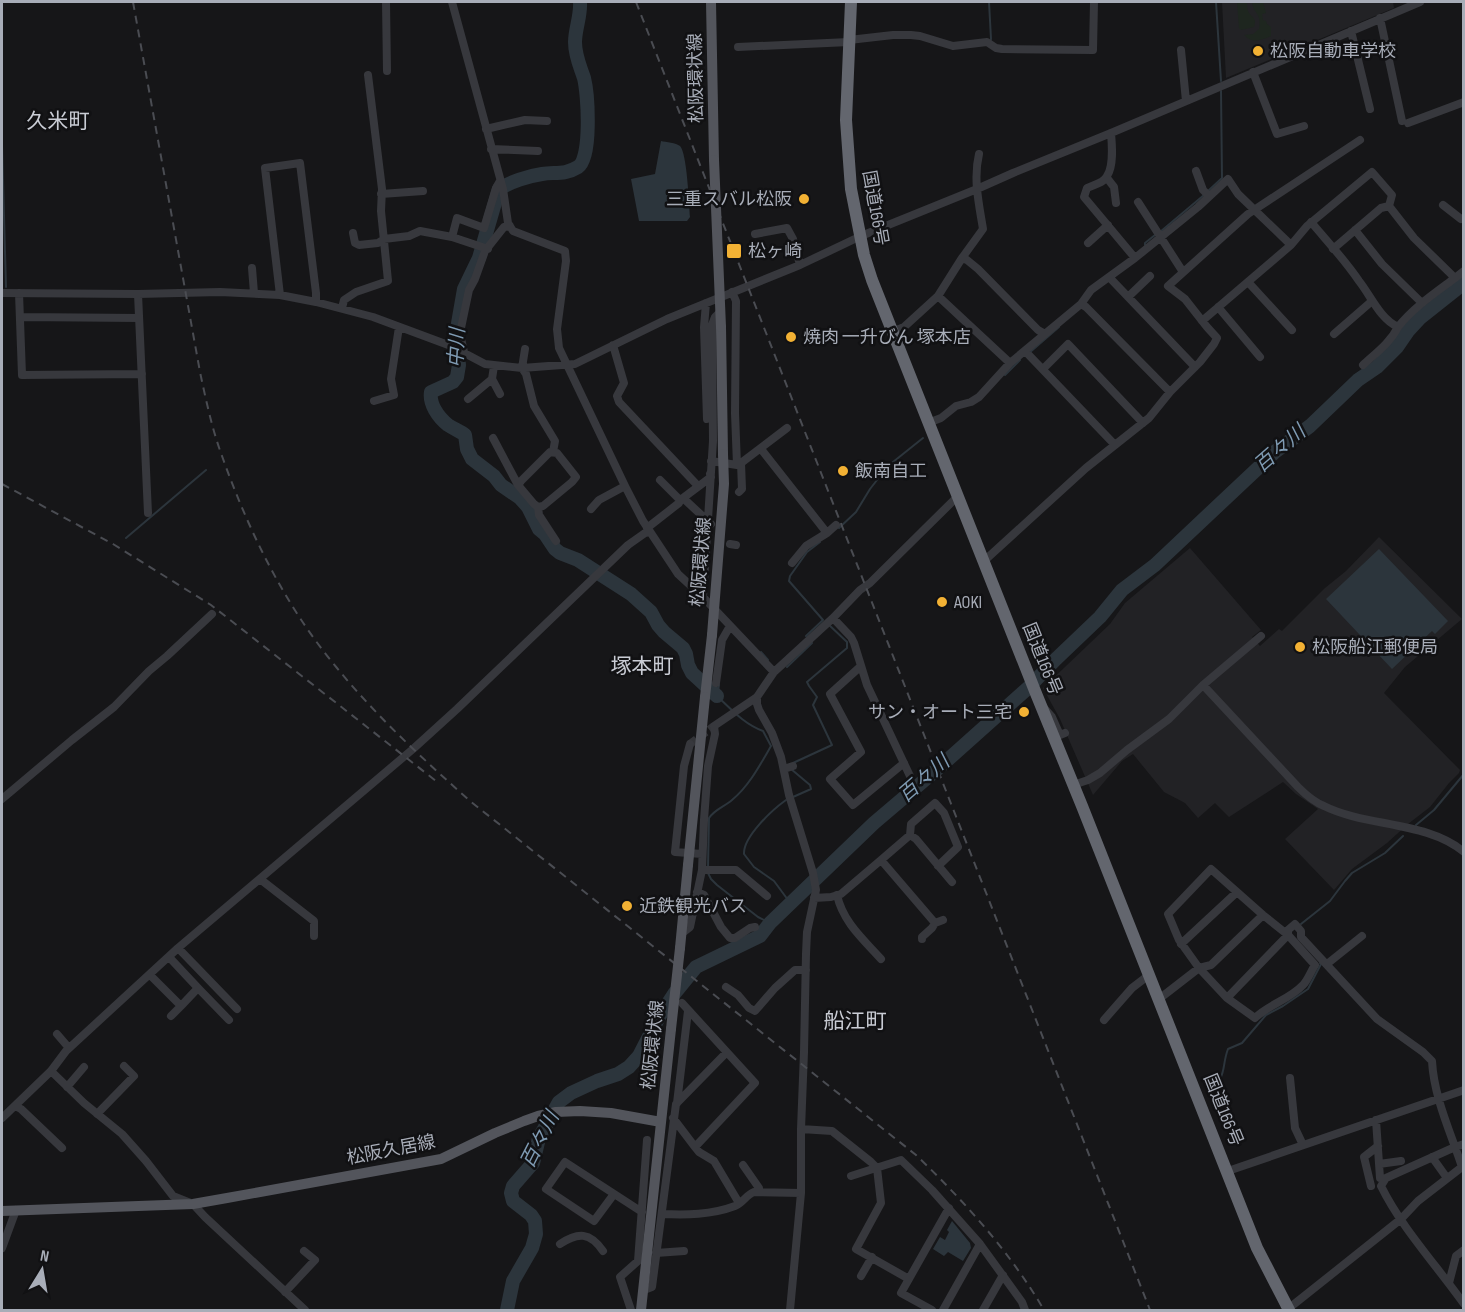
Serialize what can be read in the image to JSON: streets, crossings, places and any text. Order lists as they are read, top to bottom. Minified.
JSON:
{"streets":{"highway":["国道166号"],"main road":["松阪環状線","松阪久居線"]},"crossings":[["松阪環状線","松阪久居線"]],"districts":["久米町","塚本町","船江町"],"water":["中川","百々川"],"places":{"other":["松阪自動車学校","三重スバル松阪","焼肉 一升びん 塚本店","飯南自工","AOKI","松阪船江郵便局","サン・オート三宅","近鉄観光バス"],"transit":["松ヶ崎"]},"north":"top"}
